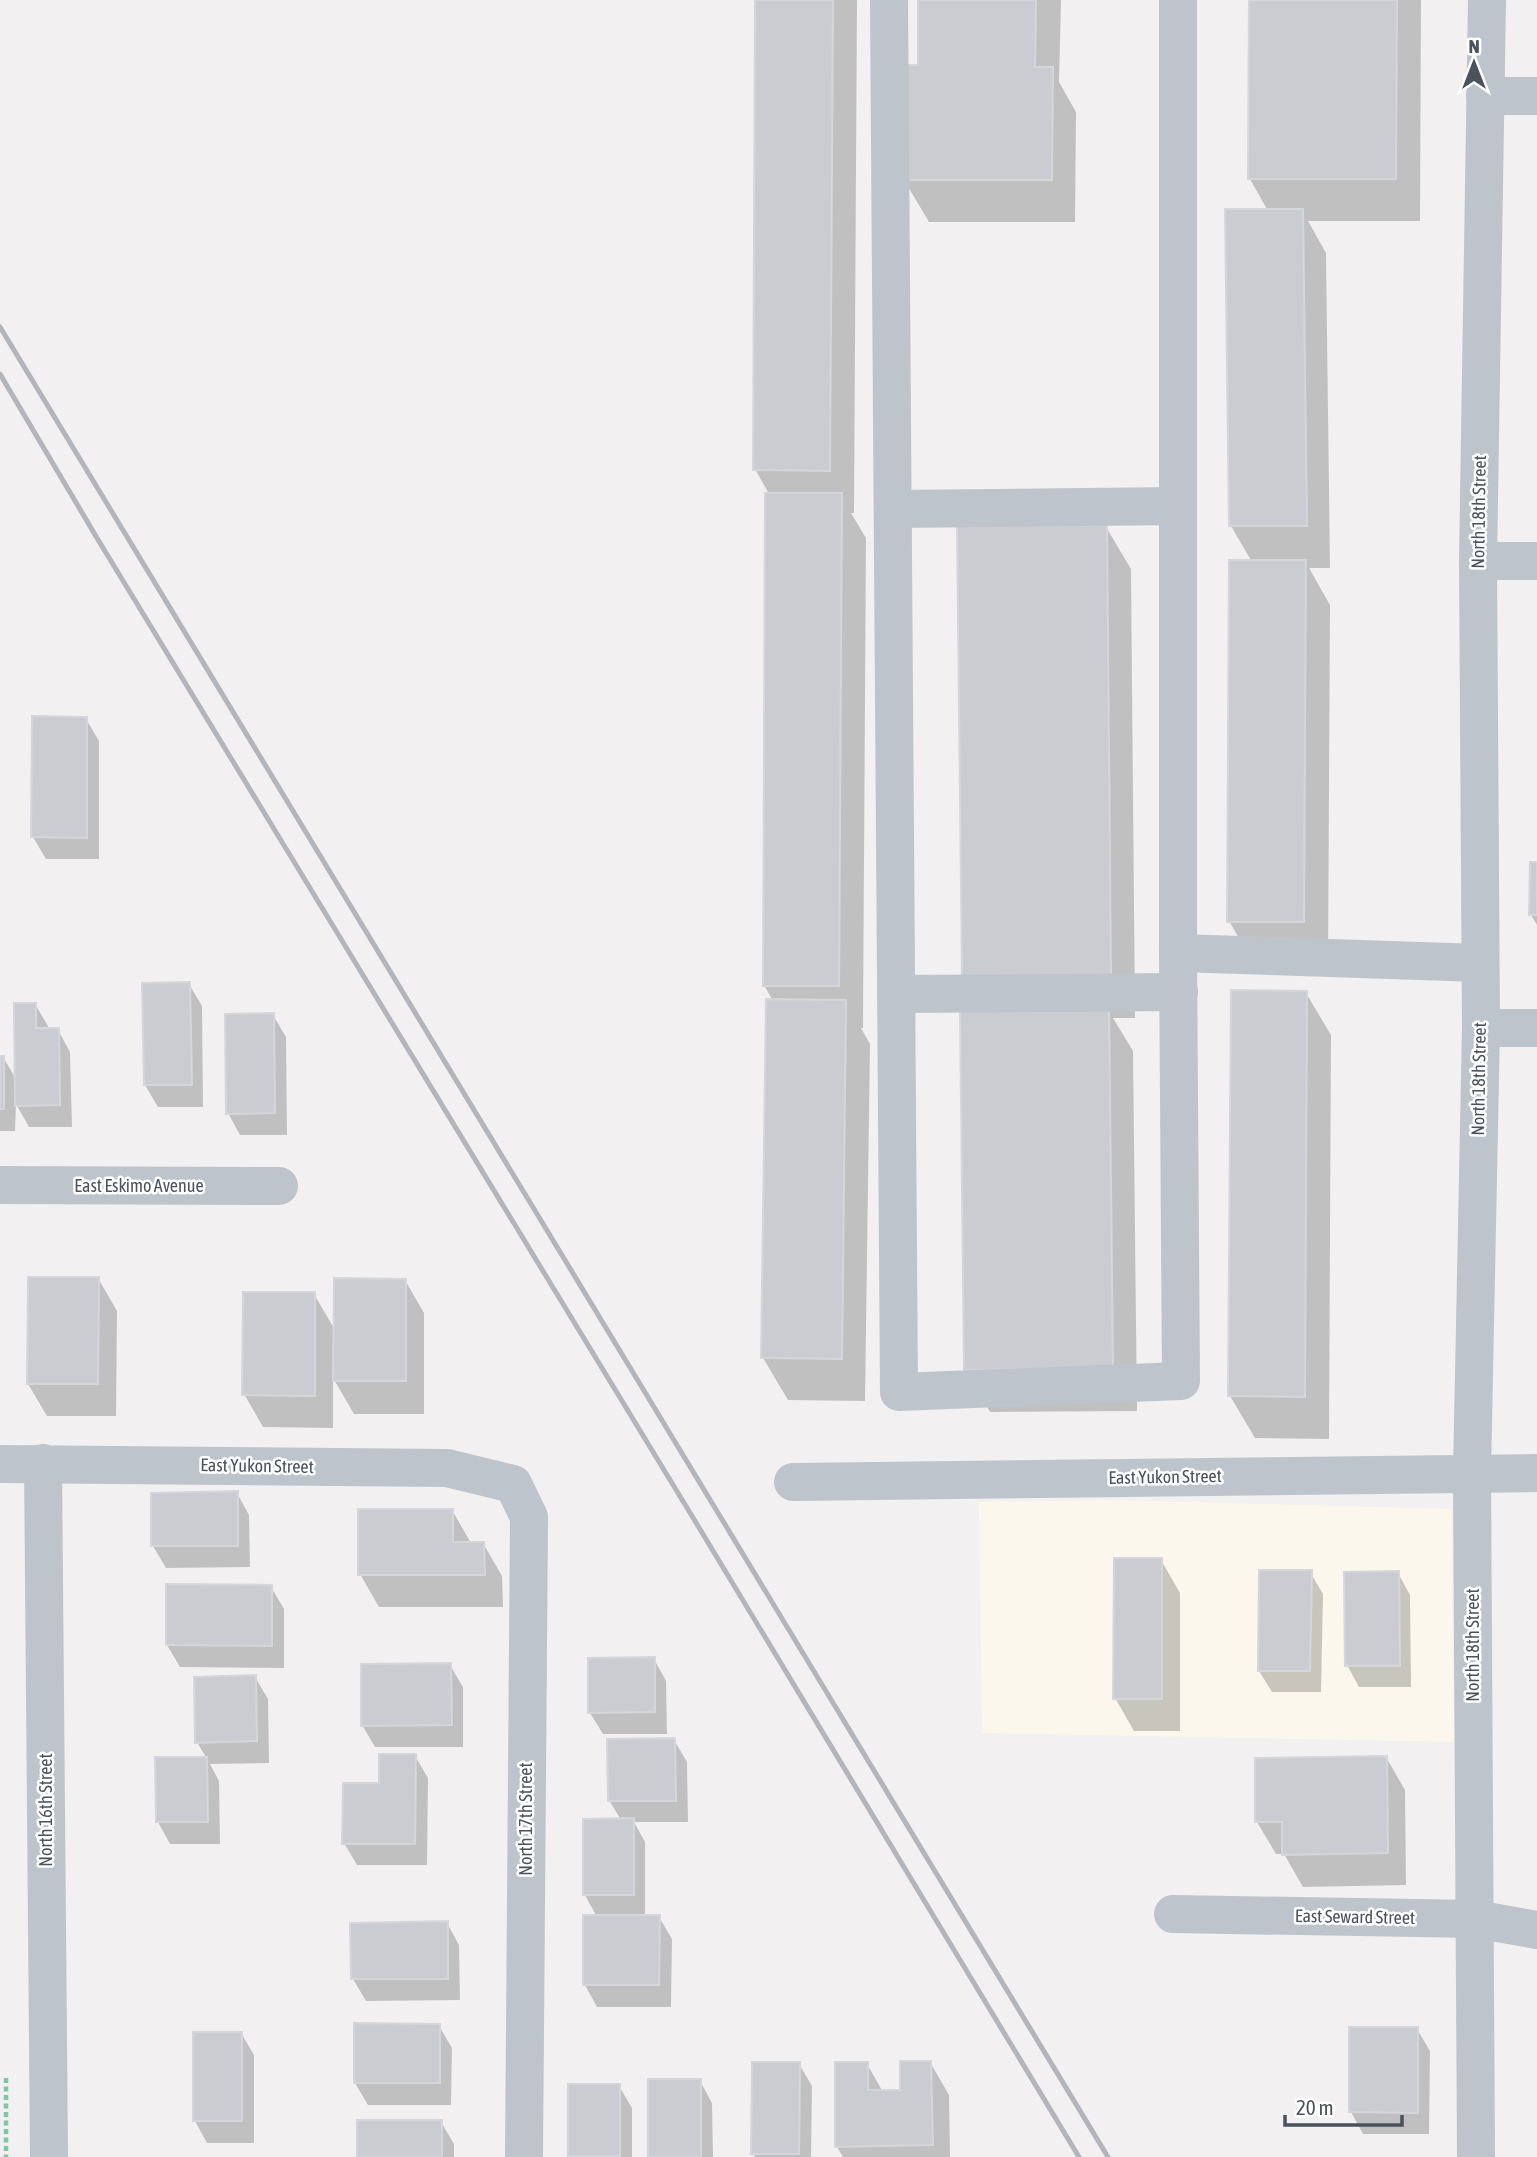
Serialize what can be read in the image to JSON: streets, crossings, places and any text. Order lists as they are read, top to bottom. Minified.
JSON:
{"streets":{"street":["North 18th Street","East Eskimo Avenue","East Yukon Street","North 16th Street","North 17th Street","East Seward Street"]},"crossings":[["North 18th Street","East Yukon Street"],["North 18th Street","East Seward Street"],["East Yukon Street","North 16th Street"],["East Yukon Street","North 17th Street"]],"scale_bar":"20 m","north":"top"}
